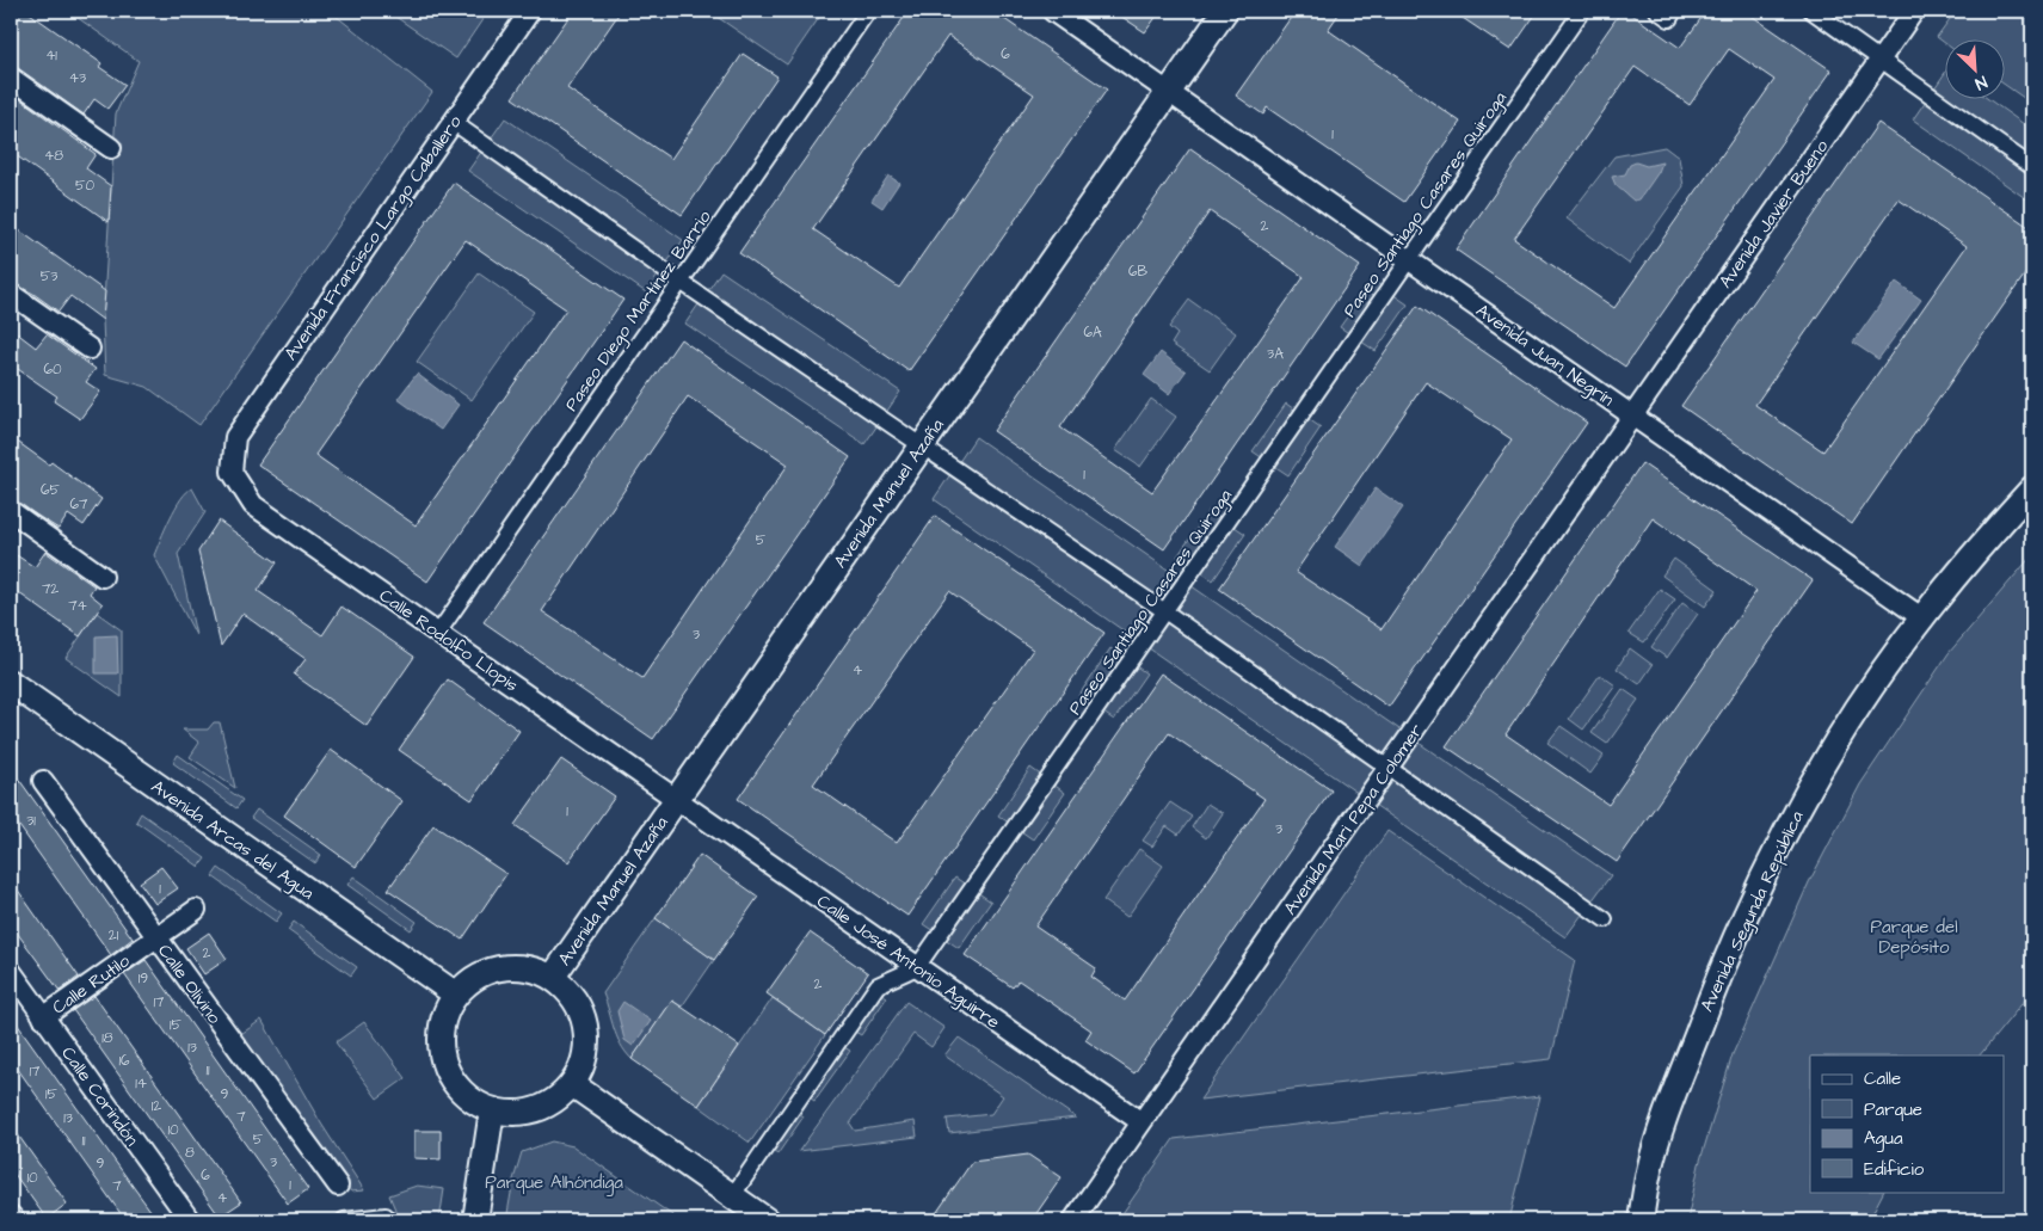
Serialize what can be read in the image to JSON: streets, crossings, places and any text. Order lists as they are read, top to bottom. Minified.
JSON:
{"streets":{"street":["Paseo Santiago Casares Quiroga","Avenida Javier Bueno","Avenida Francisco Largo Caballero","Paseo Diego Martínez Barrio","Avenida Juan Negrín","Avenida Manuel Azaña","Calle Rodolfo Llopis","Avenida Mari Pepa Colomer","Avenida Arcas del Agua","Avenida Segunda República","Calle José Antonio Aguirre","Calle Rutilo","Calle Olivino","Calle Corindón"]},"crossings":[["Paseo Santiago Casares Quiroga","Avenida Juan Negrín"],["Paseo Santiago Casares Quiroga","Calle José Antonio Aguirre"],["Avenida Javier Bueno","Avenida Juan Negrín"],["Avenida Javier Bueno","Avenida Mari Pepa Colomer"],["Avenida Francisco Largo Caballero","Calle Rodolfo Llopis"],["Paseo Diego Martínez Barrio","Calle Rodolfo Llopis"],["Avenida Juan Negrín","Avenida Manuel Azaña"],["Avenida Juan Negrín","Avenida Mari Pepa Colomer"],["Avenida Juan Negrín","Avenida Segunda República"],["Avenida Manuel Azaña","Calle Rodolfo Llopis"],["Avenida Manuel Azaña","Avenida Arcas del Agua"],["Avenida Manuel Azaña","Calle José Antonio Aguirre"],["Calle Rodolfo Llopis","Calle José Antonio Aguirre"],["Avenida Mari Pepa Colomer","Calle José Antonio Aguirre"],["Calle Rutilo","Calle Olivino"],["Calle Rutilo","Calle Corindón"]],"parks":["Parque del Depósito","Parque Alhóndiga"],"house_numbers":["6","41","43","1","48","50","2","6B","53","6A","3A","60","1","65","67","5","72","74","3","4","1","31","3","1","21","2","19","2","17","15","18","13","16","11","17","14","15","9","12","7","13","10","5","11","8","3","9","6","10","1","7","4"],"legend":["Calle","Parque","Agua","Edificio"],"north":"bottom right"}
